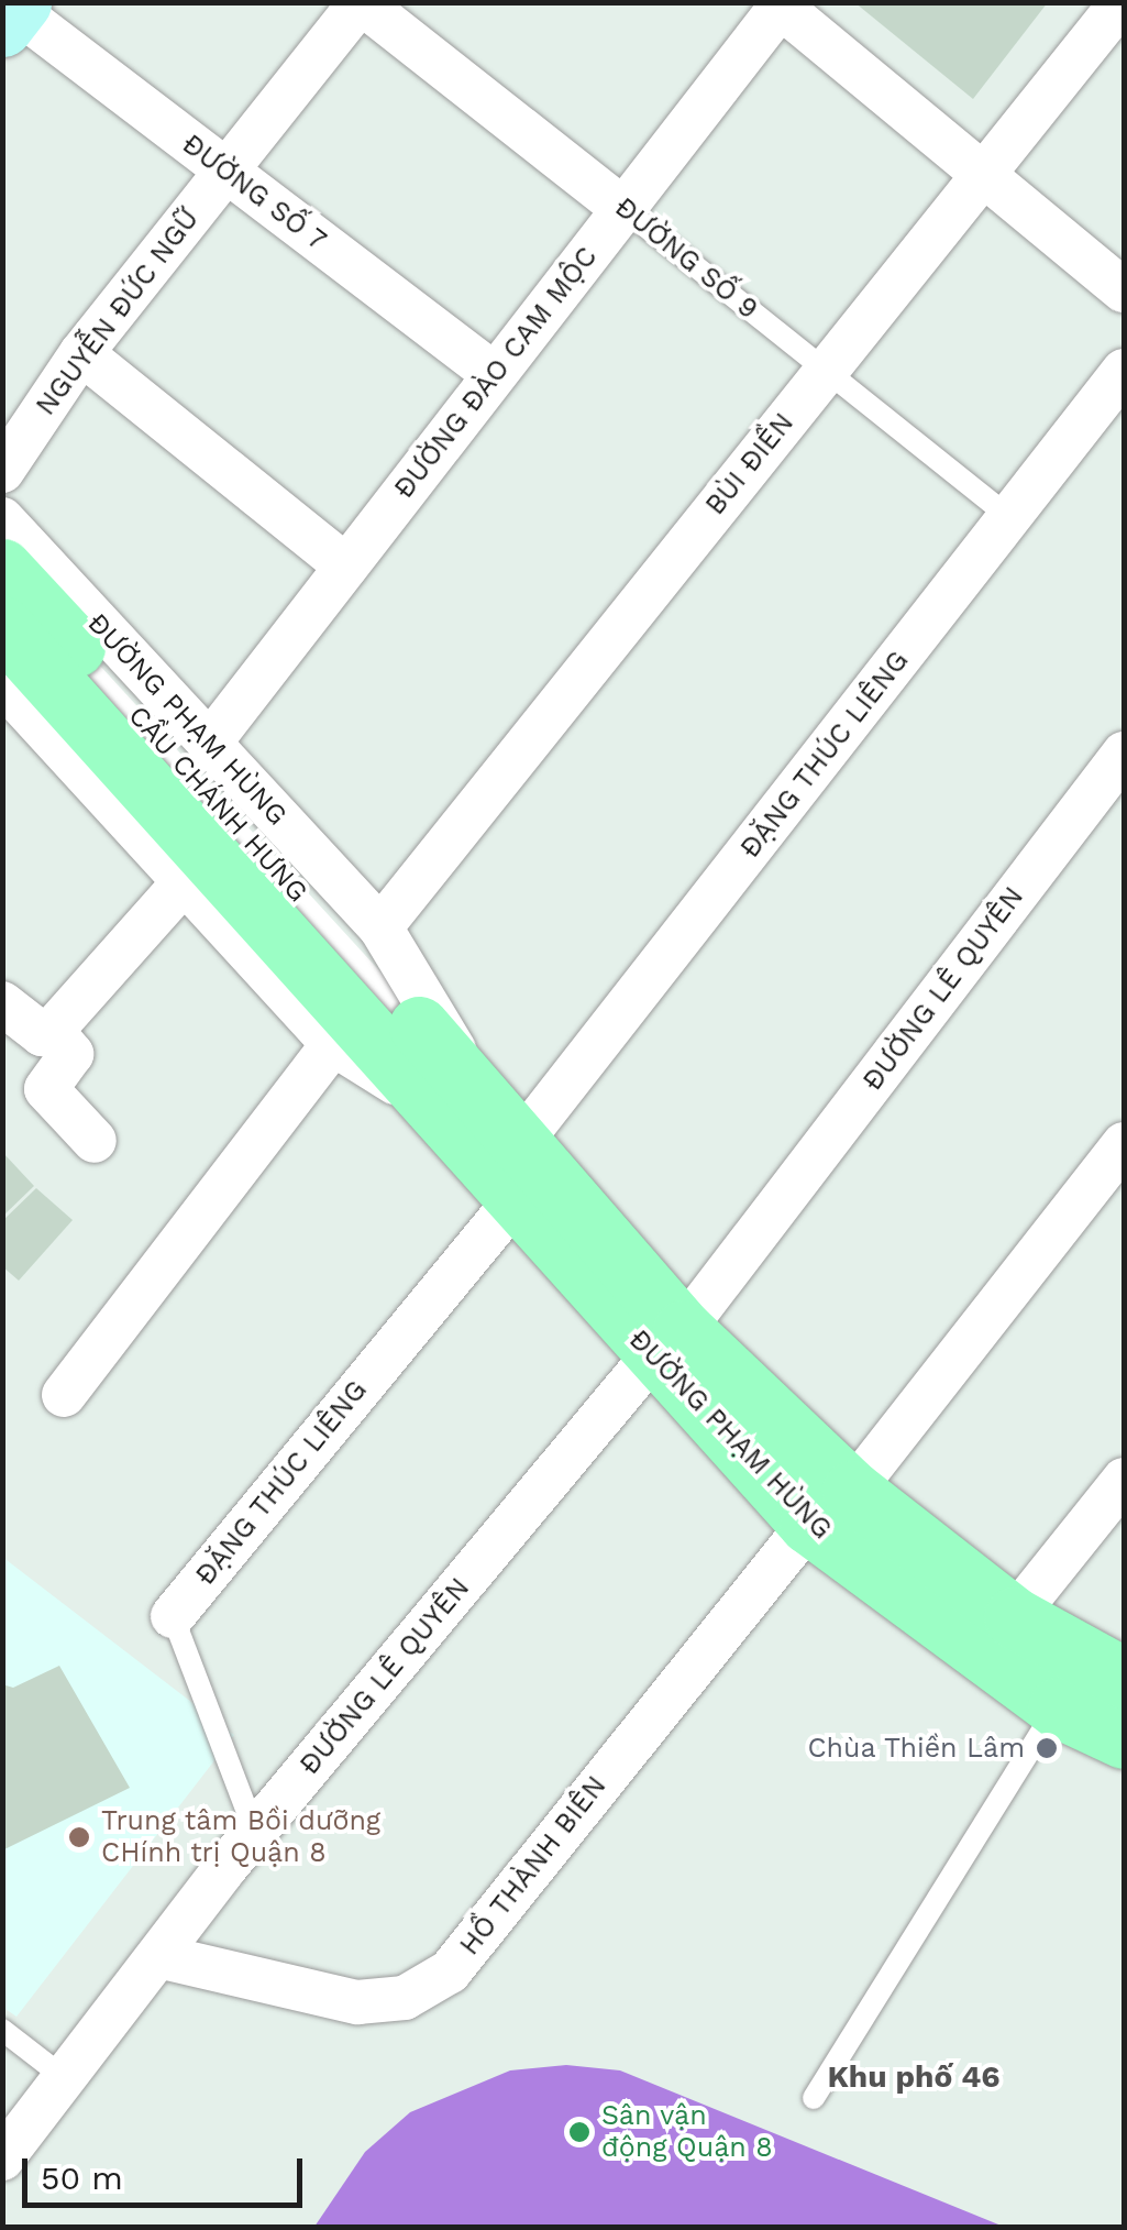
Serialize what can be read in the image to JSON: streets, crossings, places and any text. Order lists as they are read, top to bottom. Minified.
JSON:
{"streets":{"main road":["ĐƯỜNG PHẠM HÙNG","CẦU CHÁNH HƯNG"],"street":["ĐƯỜNG SỐ 7","ĐƯỜNG SỐ 9","NGUYỄN ĐỨC NGỮ","ĐƯỜNG ĐÀO CAM MỘC","BÙI ĐIỀN","ĐẶNG THÚC LIÊNG","ĐƯỜNG LÊ QUYÊN","HỒ THÀNH BIÊN"]},"crossings":[["ĐƯỜNG SỐ 7","NGUYỄN ĐỨC NGỮ"],["ĐƯỜNG SỐ 7","ĐƯỜNG ĐÀO CAM MỘC"],["ĐƯỜNG SỐ 9","NGUYỄN ĐỨC NGỮ"],["ĐƯỜNG SỐ 9","ĐƯỜNG ĐÀO CAM MỘC"],["ĐƯỜNG SỐ 9","BÙI ĐIỀN"],["ĐƯỜNG SỐ 9","ĐẶNG THÚC LIÊNG"],["ĐƯỜNG ĐÀO CAM MỘC","ĐƯỜNG PHẠM HÙNG"],["BÙI ĐIỀN","ĐƯỜNG PHẠM HÙNG"],["ĐƯỜNG PHẠM HÙNG","ĐẶNG THÚC LIÊNG"],["ĐƯỜNG PHẠM HÙNG","CẦU CHÁNH HƯNG"],["ĐƯỜNG PHẠM HÙNG","ĐƯỜNG LÊ QUYÊN"],["ĐƯỜNG PHẠM HÙNG","HỒ THÀNH BIÊN"],["ĐƯỜNG LÊ QUYÊN","HỒ THÀNH BIÊN"]],"districts":["Khu phố 46"],"places":["Chùa Thiền Lâm","Trung tâm Bồi dưỡng CHính trị Quận 8","Sân vận động Quận 8"],"scale_bar":"50 m"}
